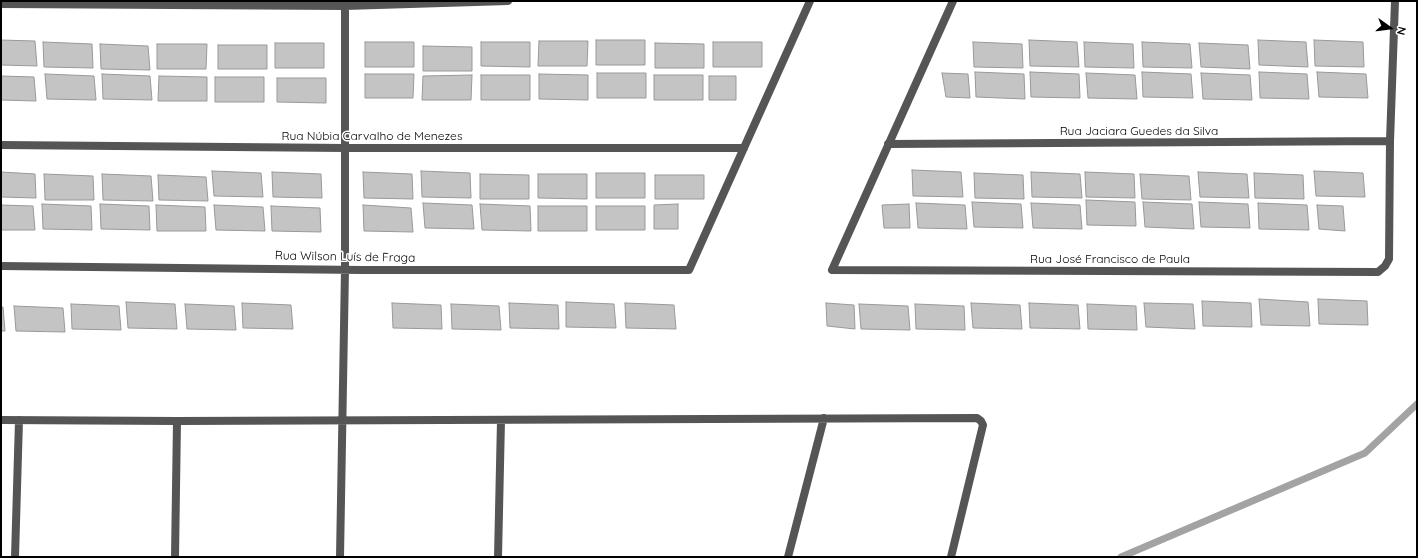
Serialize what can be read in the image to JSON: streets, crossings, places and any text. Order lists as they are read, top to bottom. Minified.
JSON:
{"streets":{"street":["Rua Jaciara Guedes da Silva","Rua Núbia Carvalho de Menezes","Rua Wilson Luís de Fraga","Rua José Francisco de Paula"]},"crossings":[["Rua Jaciara Guedes da Silva","Rua José Francisco de Paula"],["Rua Núbia Carvalho de Menezes","Rua Wilson Luís de Fraga"]],"north":"right"}
